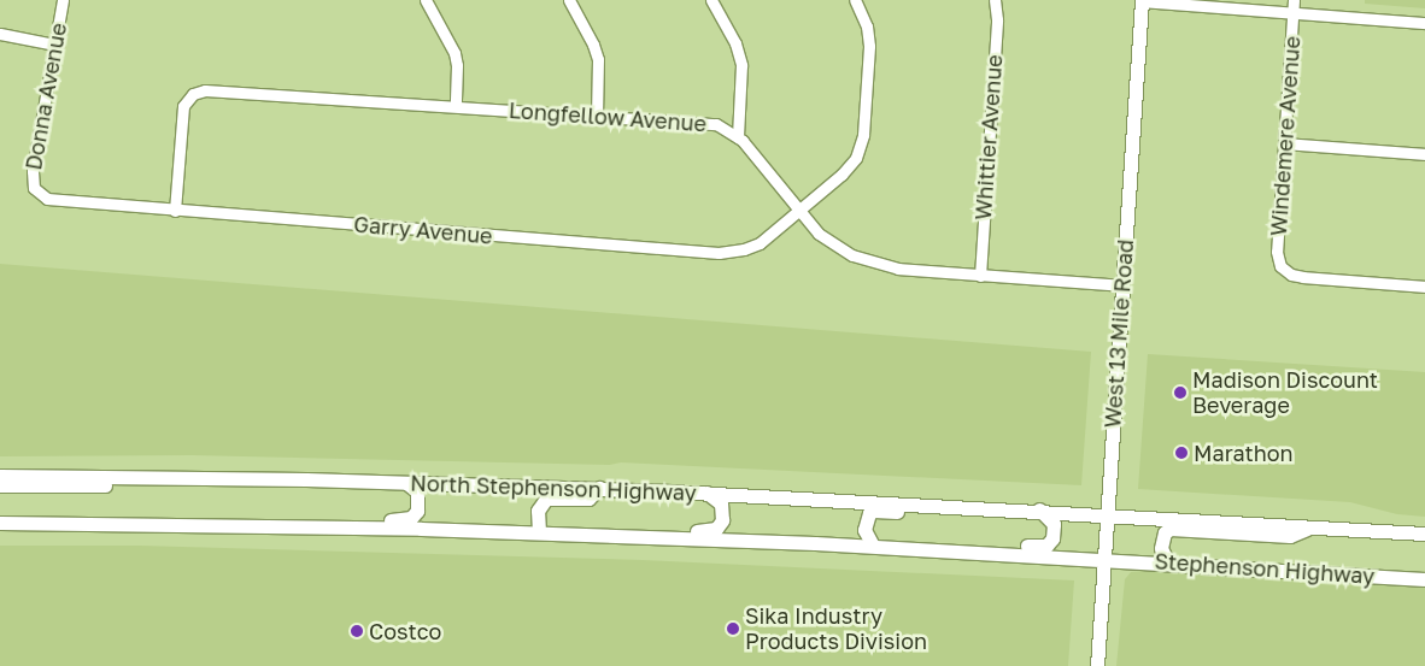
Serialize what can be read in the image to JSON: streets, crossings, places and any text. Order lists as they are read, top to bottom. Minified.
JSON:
{"streets":{"main road":["West 13 Mile Road","North Stephenson Highway","Stephenson Highway"],"street":["Donna Avenue","Longfellow Avenue","Windemere Avenue","Whittier Avenue","Garry Avenue"]},"crossings":[["Donna Avenue","Garry Avenue"],["Longfellow Avenue","Whittier Avenue"],["Longfellow Avenue","Garry Avenue"],["Longfellow Avenue","West 13 Mile Road"],["West 13 Mile Road","North Stephenson Highway"],["West 13 Mile Road","Stephenson Highway"],["North Stephenson Highway","Stephenson Highway"]],"places":["Madison Discount Beverage","Marathon","Sika Industry Products Division","Costco"]}
